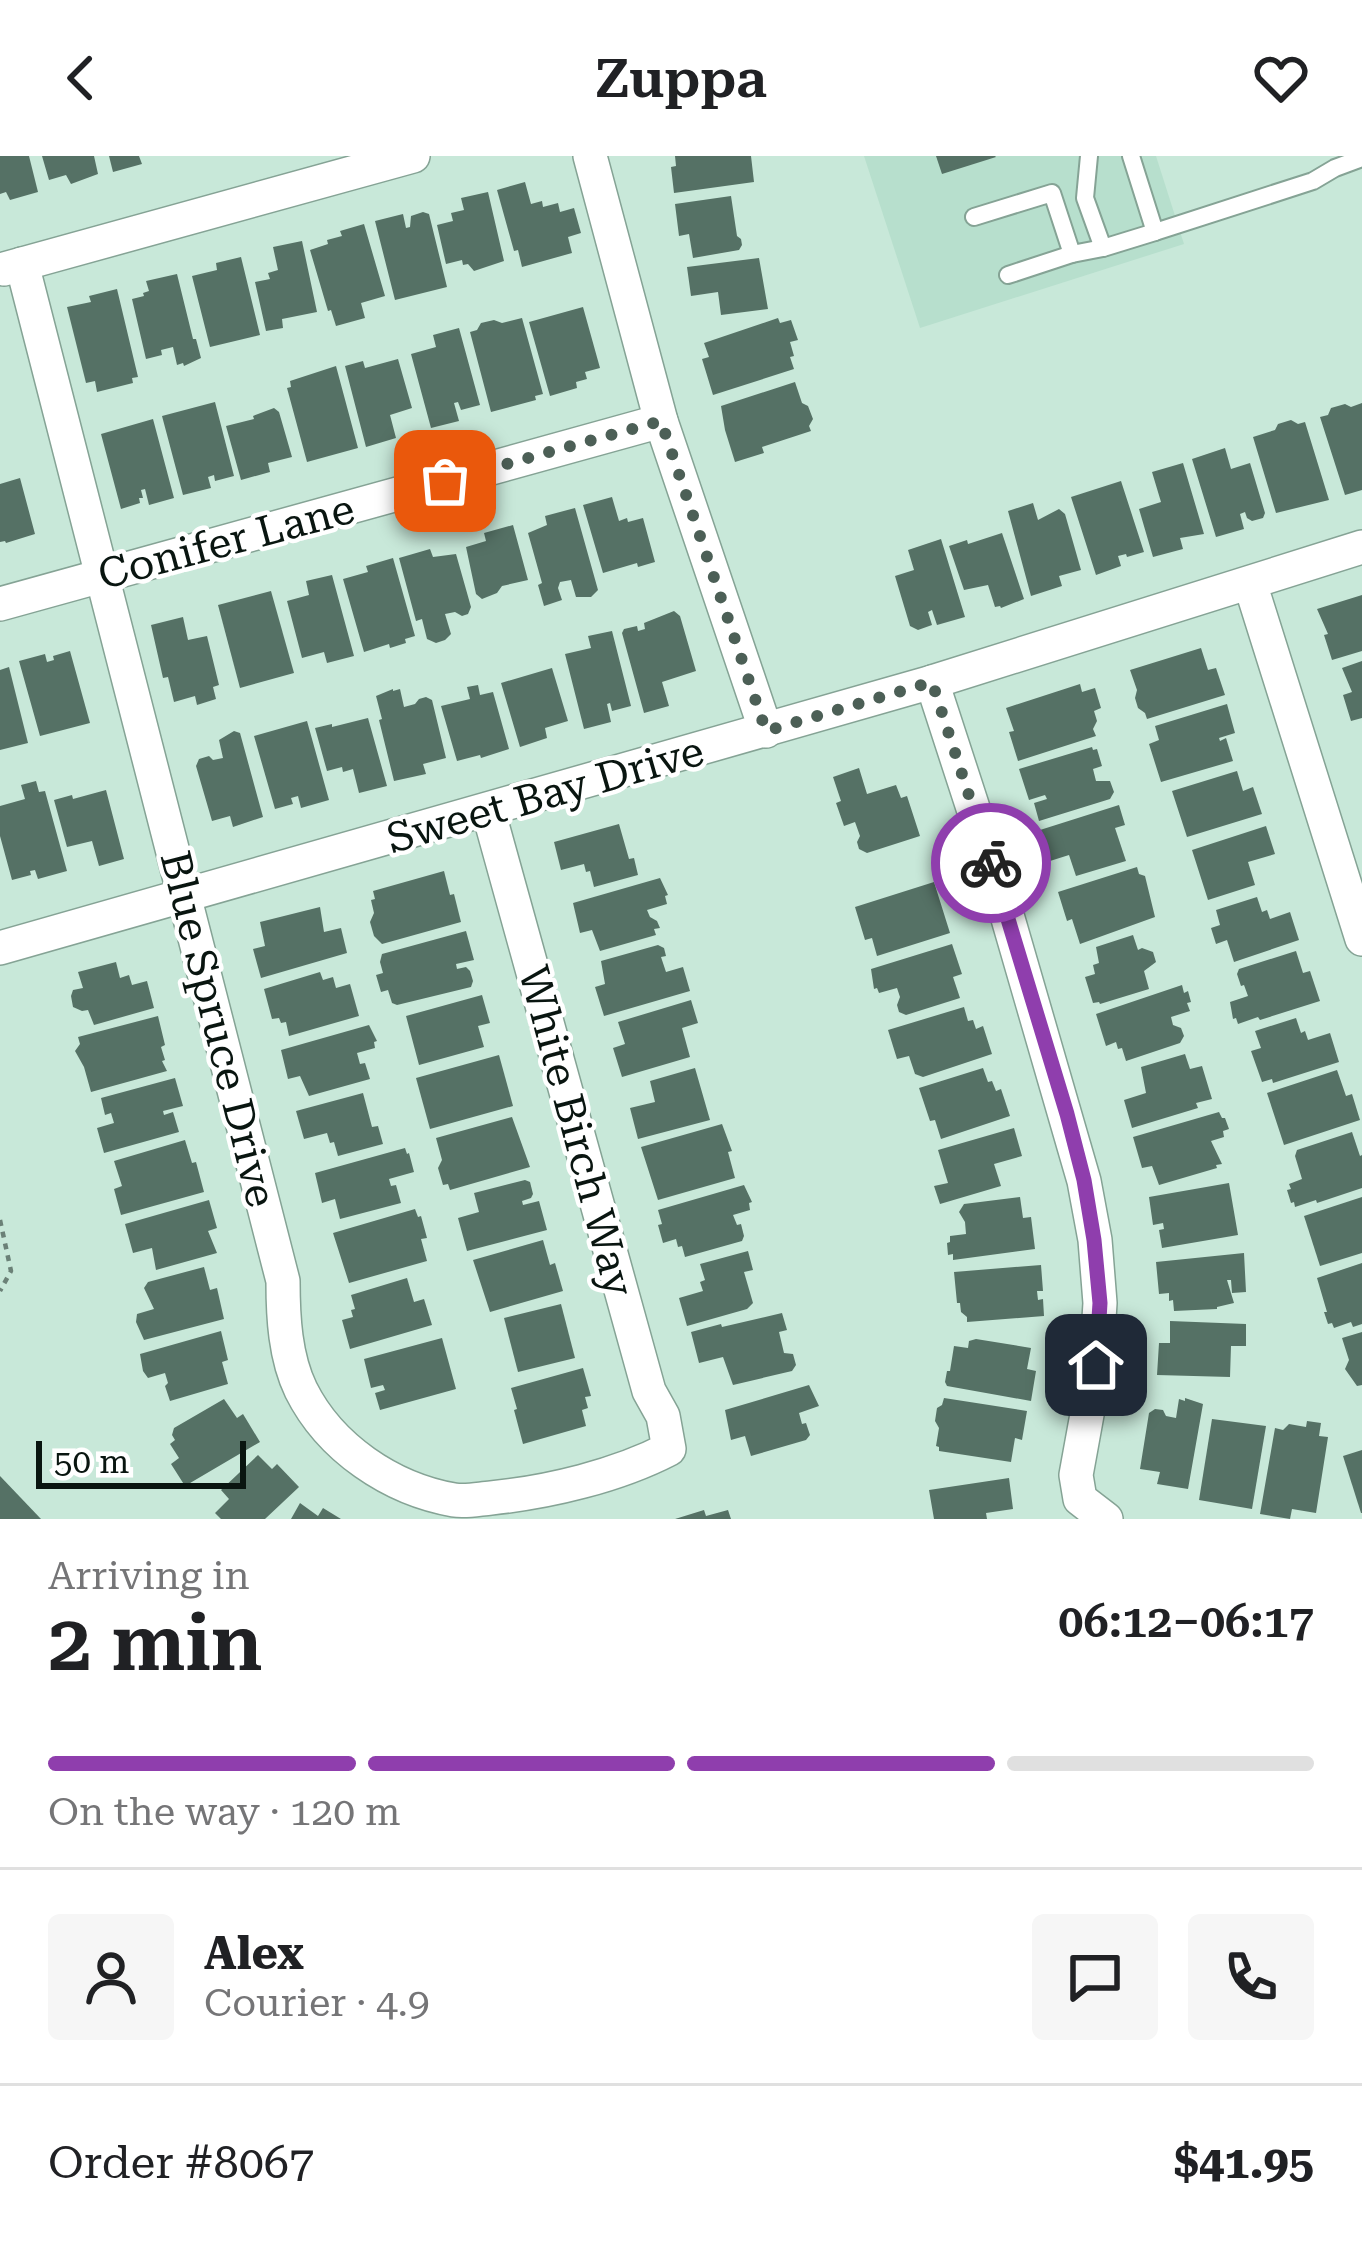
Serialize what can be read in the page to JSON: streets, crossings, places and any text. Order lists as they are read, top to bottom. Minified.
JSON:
{"streets":{"street":["Conifer Lane","Sweet Bay Drive","Blue Spruce Drive","White Birch Way"]},"crossings":[["Conifer Lane","Blue Spruce Drive"],["Sweet Bay Drive","Blue Spruce Drive"],["Sweet Bay Drive","White Birch Way"],["Blue Spruce Drive","White Birch Way"]],"scale_bar":"50 m","page":{"header":"Zuppa","scale":"50 m","heading":["2 min","Arriving in","06:12–06:17"],"panel":["Alex","Courier · 4.9","Order #8067","$41.95"],"bar":"On the way · 120 m"}}
